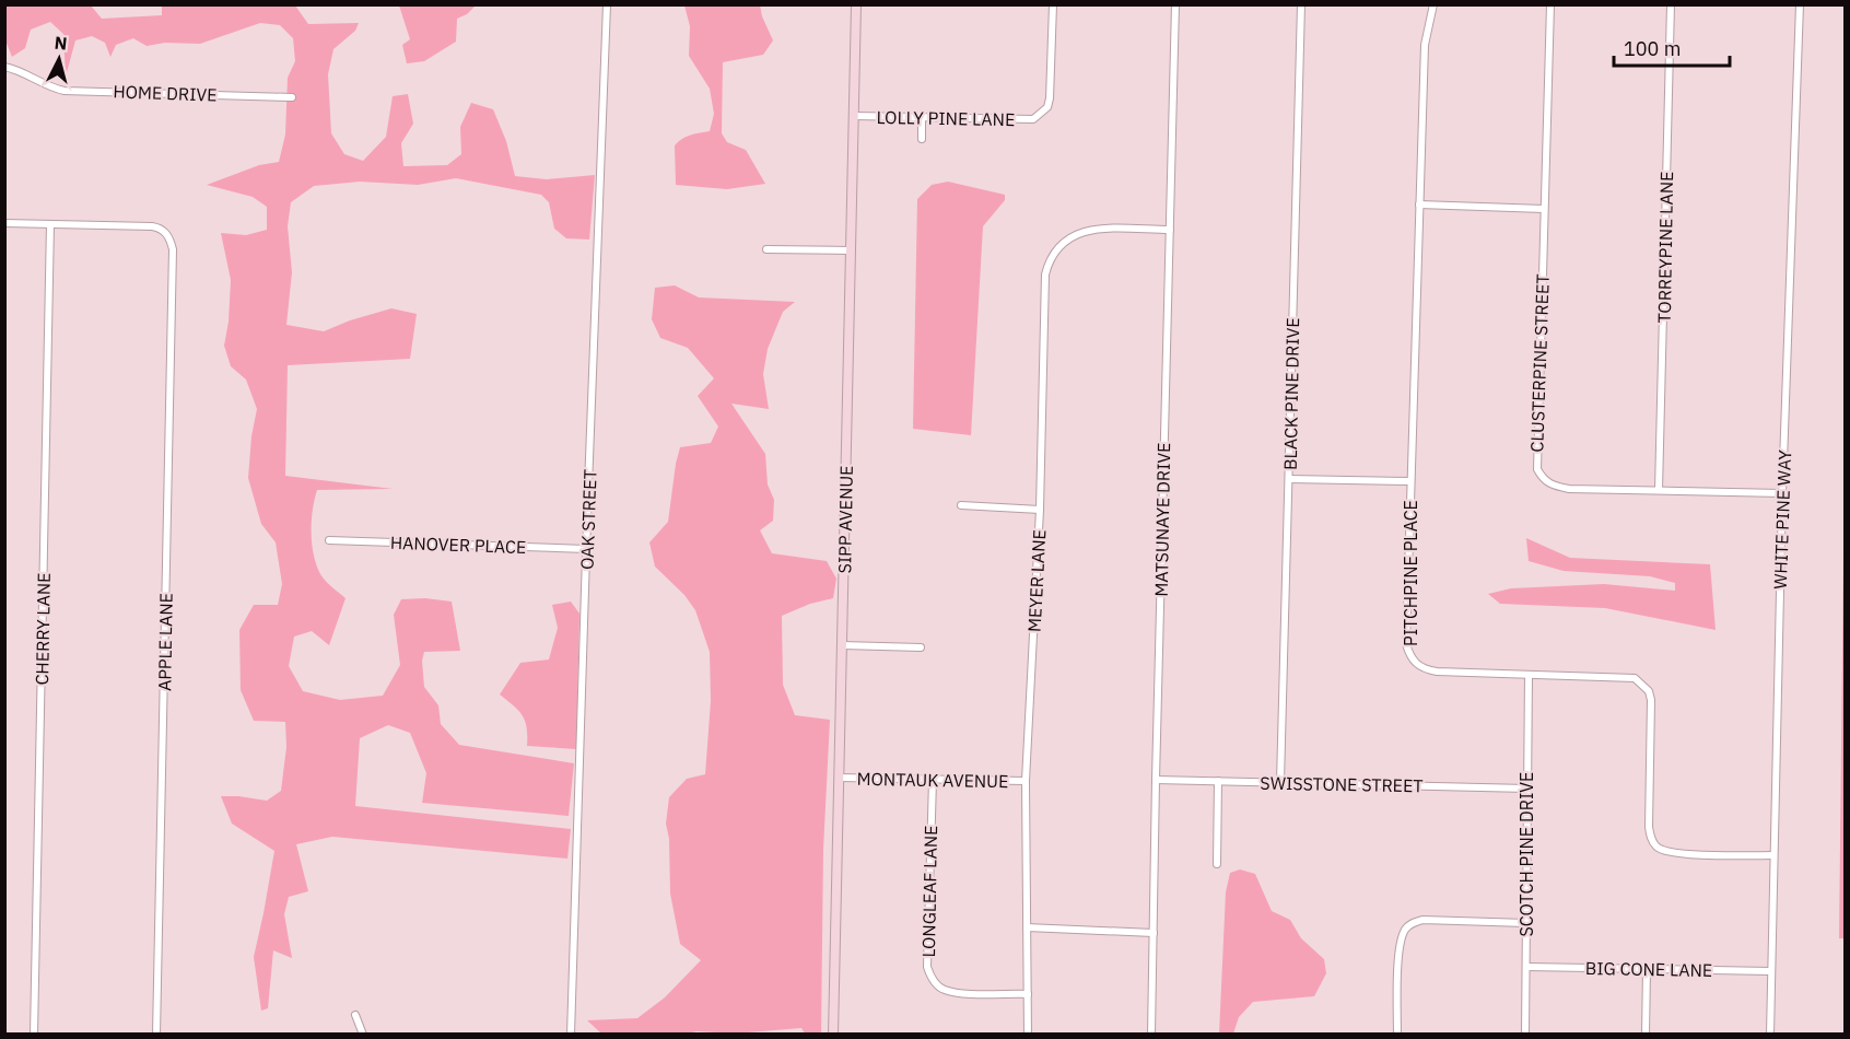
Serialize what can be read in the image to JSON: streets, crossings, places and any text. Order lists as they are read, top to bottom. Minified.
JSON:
{"streets":{"street":["HOME DRIVE","LOLLY PINE LANE","TORREYPINE LANE","CLUSTERPINE STREET","BLACK PINE DRIVE","OAK STREET","SIPP AVENUE","MATSUNAYE DRIVE","WHITE PINE WAY","HANOVER PLACE","PITCHPINE PLACE","MEYER LANE","CHERRY LANE","APPLE LANE","MONTAUK AVENUE","SWISSTONE STREET","SCOTCH PINE DRIVE","LONGLEAF LANE","BIG CONE LANE"]},"crossings":[["LOLLY PINE LANE","SIPP AVENUE"],["TORREYPINE LANE","CLUSTERPINE STREET"],["CLUSTERPINE STREET","WHITE PINE WAY"],["BLACK PINE DRIVE","SWISSTONE STREET"],["OAK STREET","HANOVER PLACE"],["SIPP AVENUE","MONTAUK AVENUE"],["MATSUNAYE DRIVE","MEYER LANE"],["MATSUNAYE DRIVE","SWISSTONE STREET"],["WHITE PINE WAY","PITCHPINE PLACE"],["WHITE PINE WAY","BIG CONE LANE"],["PITCHPINE PLACE","SCOTCH PINE DRIVE"],["MEYER LANE","MONTAUK AVENUE"],["MEYER LANE","LONGLEAF LANE"],["CHERRY LANE","APPLE LANE"],["MONTAUK AVENUE","LONGLEAF LANE"],["SWISSTONE STREET","SCOTCH PINE DRIVE"],["SCOTCH PINE DRIVE","BIG CONE LANE"]],"scale_bar":"100 m","north":"top"}
